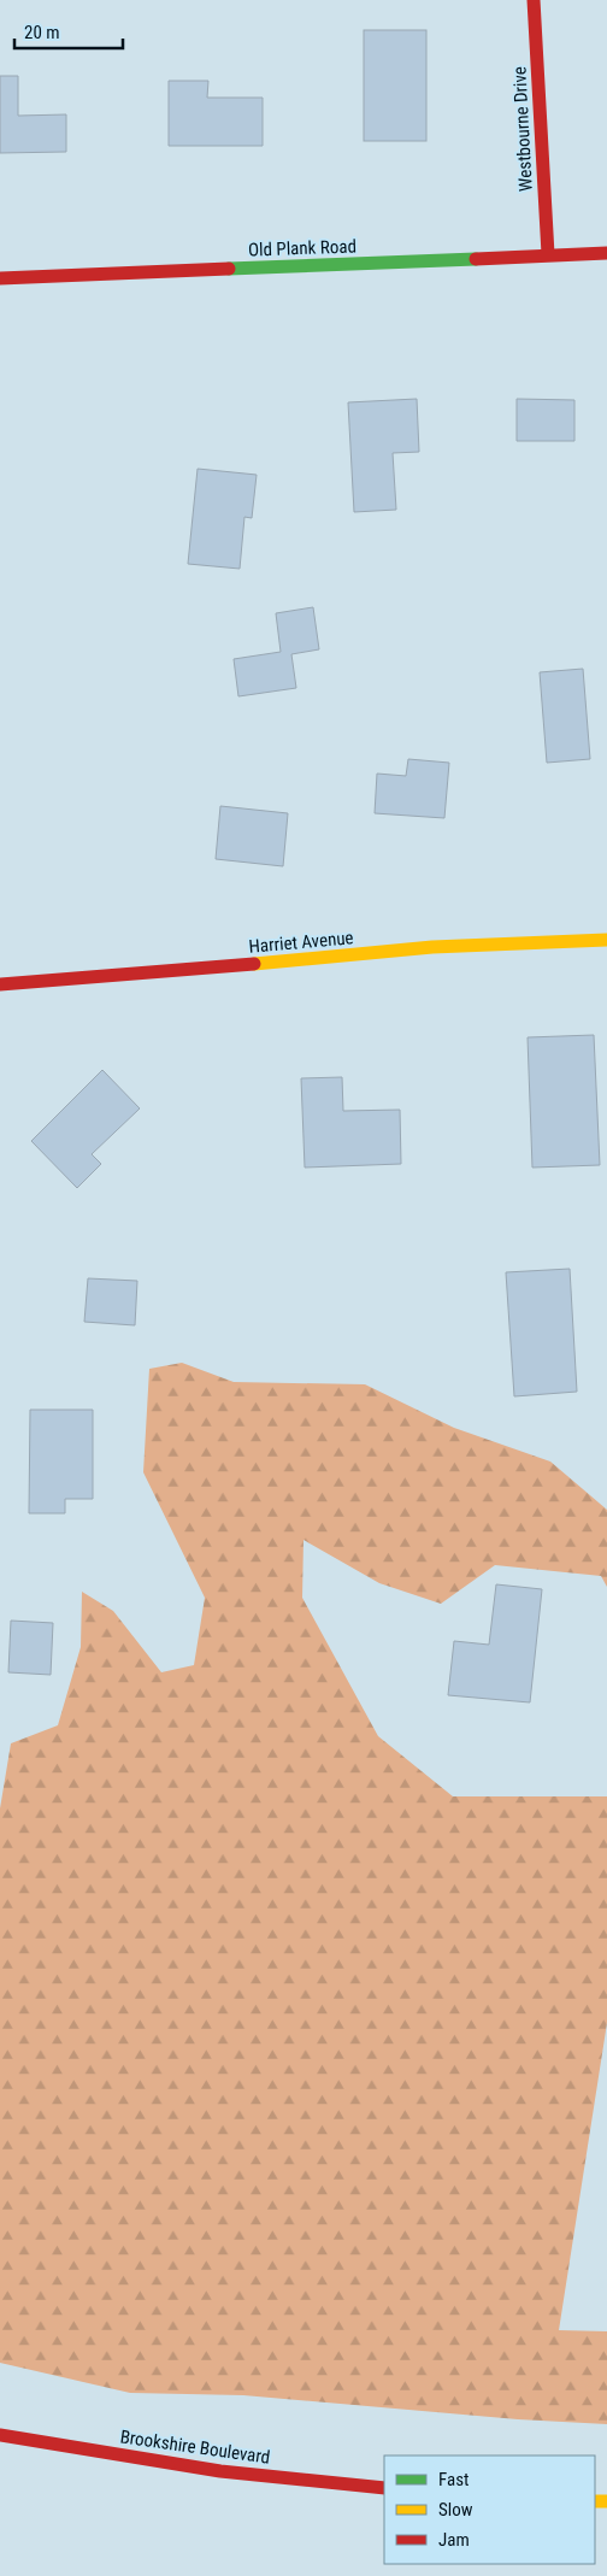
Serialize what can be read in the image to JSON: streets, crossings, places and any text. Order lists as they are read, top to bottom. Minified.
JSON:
{"streets":{"main road":["Westbourne Drive","Old Plank Road","Harriet Avenue","Brookshire Boulevard"]},"crossings":[["Westbourne Drive","Old Plank Road"]],"legend":["Fast","Slow","Jam"],"scale_bar":"20 m"}
